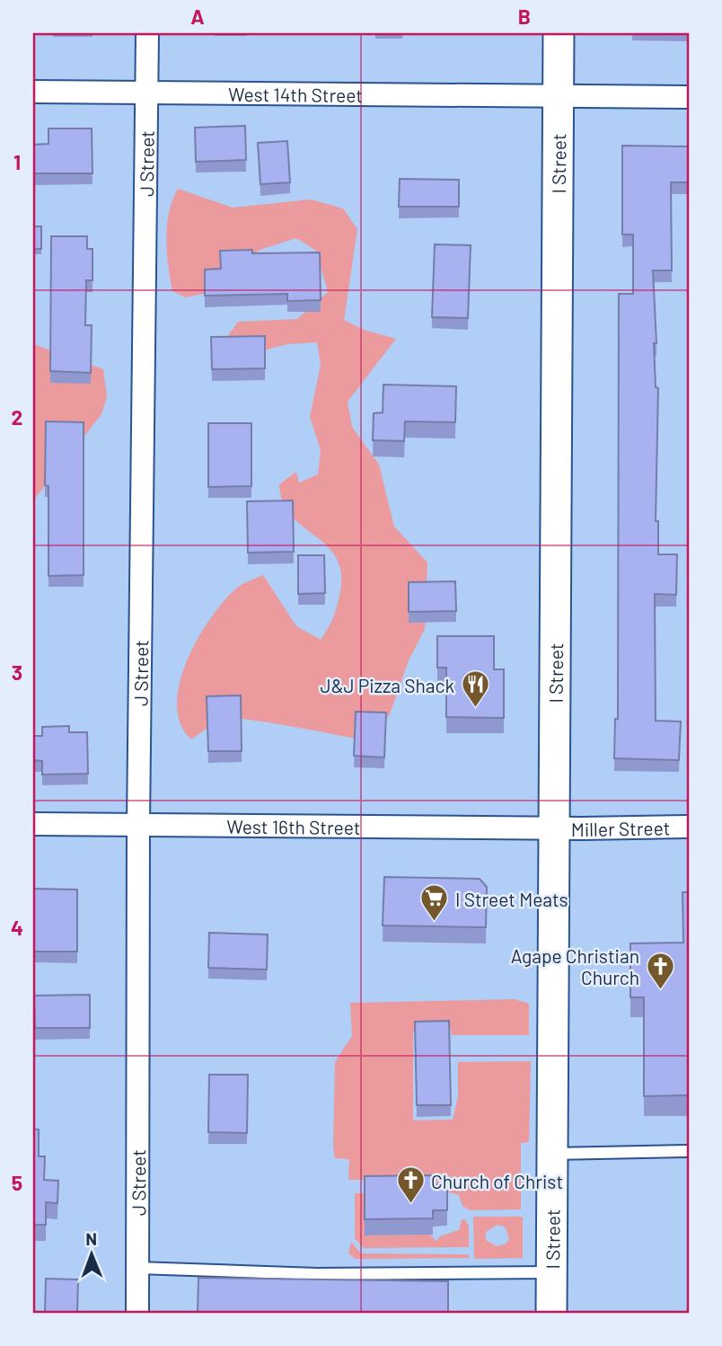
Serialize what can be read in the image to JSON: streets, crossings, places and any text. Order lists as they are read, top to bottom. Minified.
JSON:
{"streets":{"street":["West 14th Street","J Street","I Street","West 16th Street","Miller Street"]},"crossings":[["West 14th Street","J Street"],["West 14th Street","I Street"],["J Street","West 16th Street"],["I Street","West 16th Street"],["I Street","Miller Street"],["West 16th Street","Miller Street"]],"places":{"restaurant":["J&J Pizza Shack"],"supermarket":["I Street Meats"],"church":["Agape Christian Church","Church of Christ"]},"north":"top","grid":{"columns":["A","B"],"rows":["1","2","3","4","5"]}}
